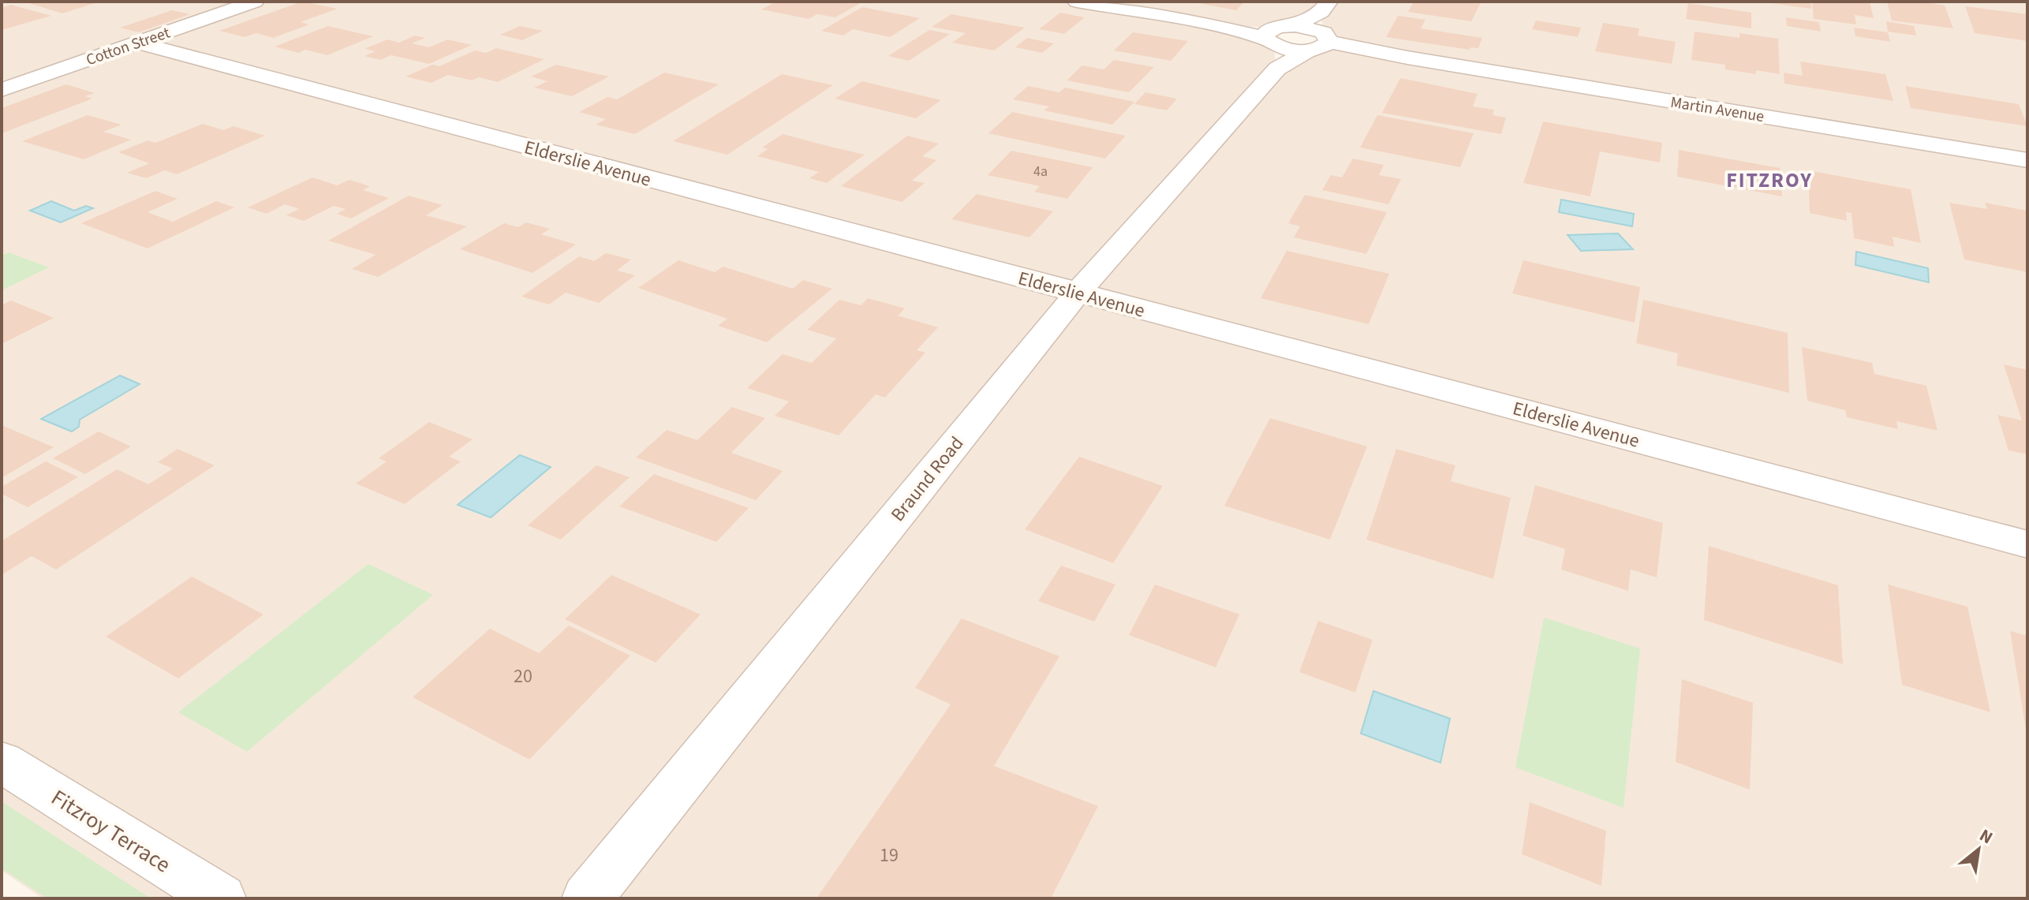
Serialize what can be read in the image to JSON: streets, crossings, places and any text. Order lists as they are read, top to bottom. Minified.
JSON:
{"streets":{"street":["Cotton Street","Martin Avenue","Elderslie Avenue","Braund Road","Fitzroy Terrace"]},"crossings":[["Cotton Street","Elderslie Avenue"],["Martin Avenue","Braund Road"],["Elderslie Avenue","Braund Road"]],"districts":["FITZROY"],"house_numbers":["4a","20","19"],"north":"top right"}
